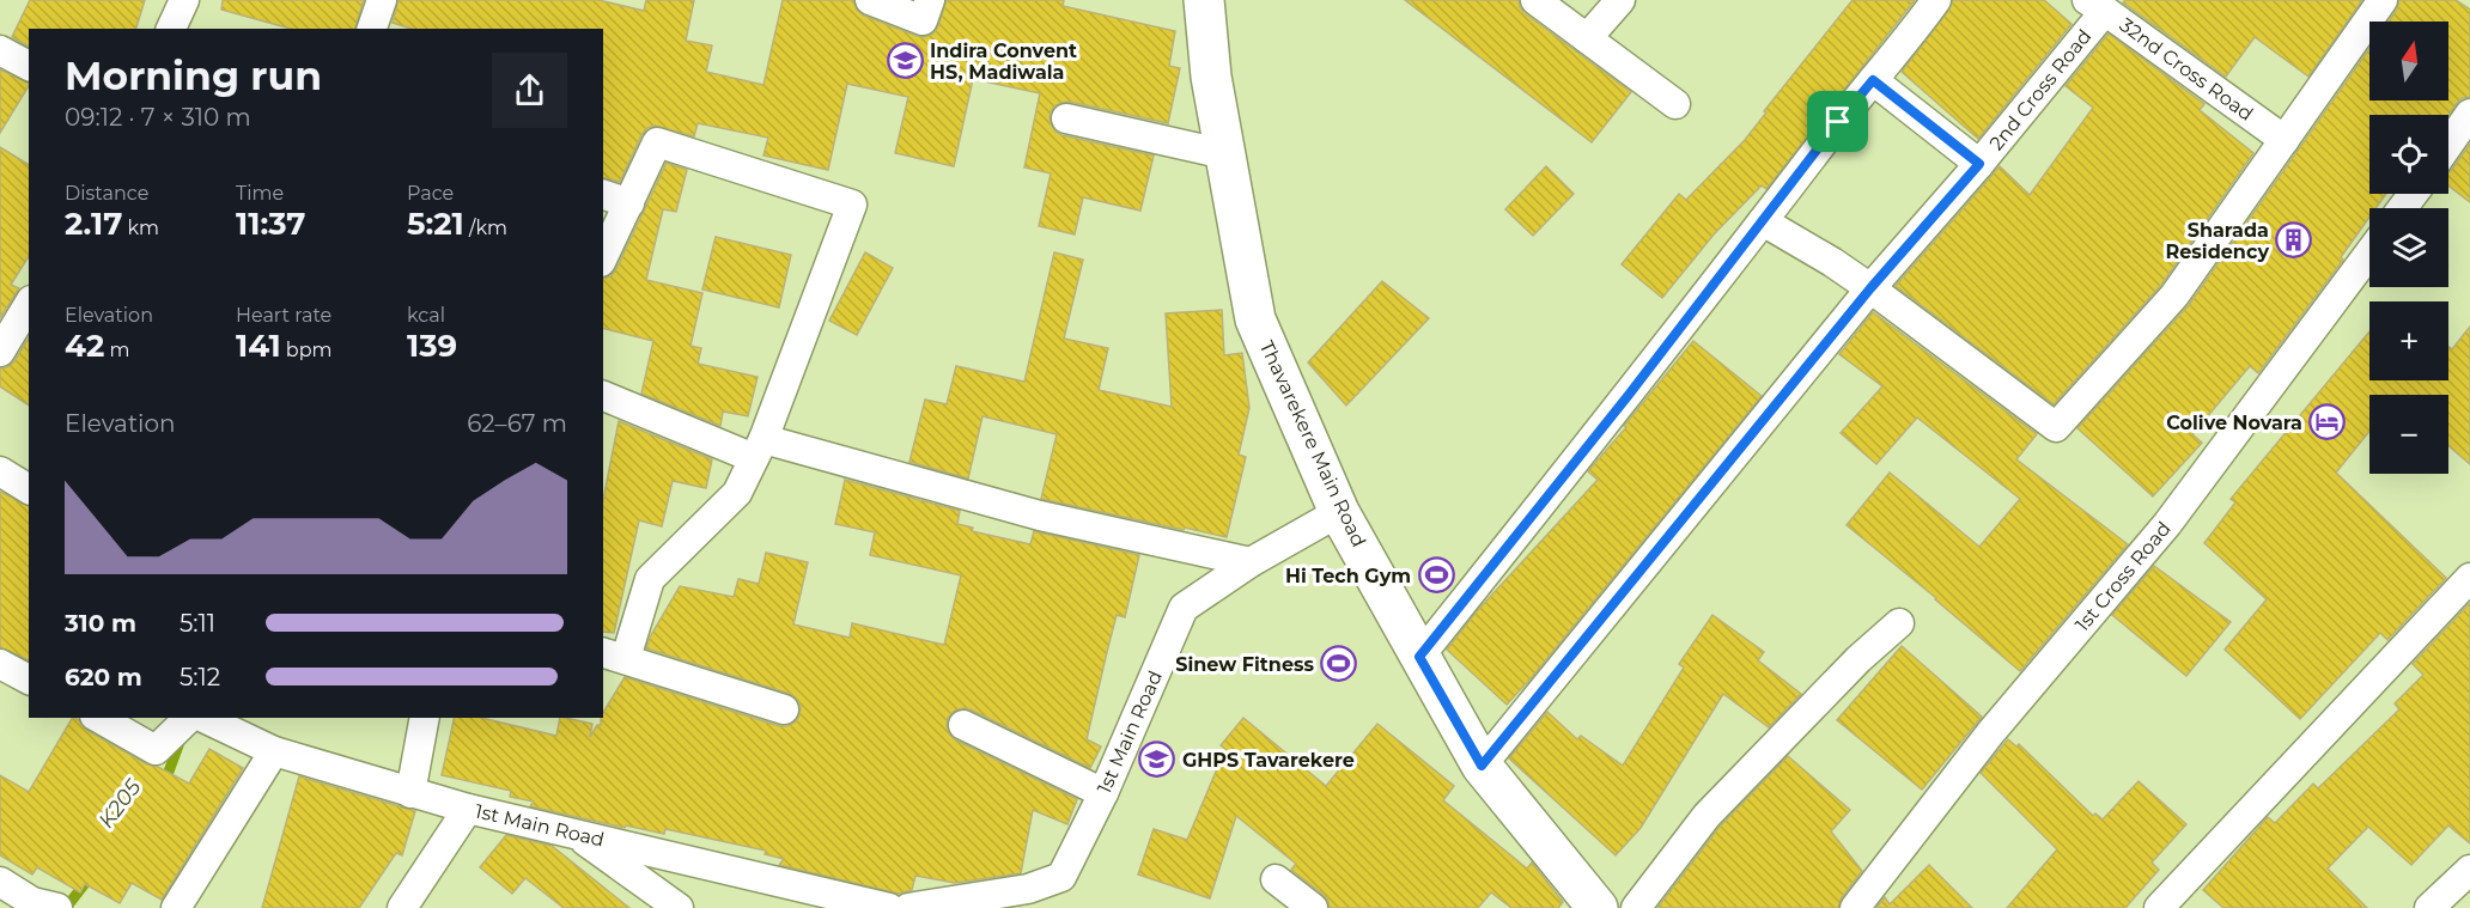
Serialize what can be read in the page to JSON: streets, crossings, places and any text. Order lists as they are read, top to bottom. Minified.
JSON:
{"streets":{"main road":["Thavarekere Main Road"],"street":["32nd Cross Road","2nd Cross Road","1st Cross Road","1st Main Road"]},"crossings":[["32nd Cross Road","2nd Cross Road"],["2nd Cross Road","Thavarekere Main Road"],["Thavarekere Main Road","1st Main Road"]],"water":["K205"],"places":{"school or university":["Indira Convent HS, Madiwala","GHPS Tavarekere"],"building":["Sharada Residency"],"hotel":["Colive Novara"],"sports":["Hi Tech Gym","Sinew Fitness"]},"north":"top","page":{"map_buttons":["+","−"],"heading":["Morning run","09:12 · 7 × 310 m"],"stats":[["Distance","2.17 km"],["Time","11:37"],["Pace","5:21 /km"],["Elevation","42 m"],["Heart rate","141 bpm"],["kcal","139"]],"chart":["Elevation","62–67 m"],"list":[{"name":"310 m","note":"5:11"},{"name":"620 m","note":"5:12"}]}}
